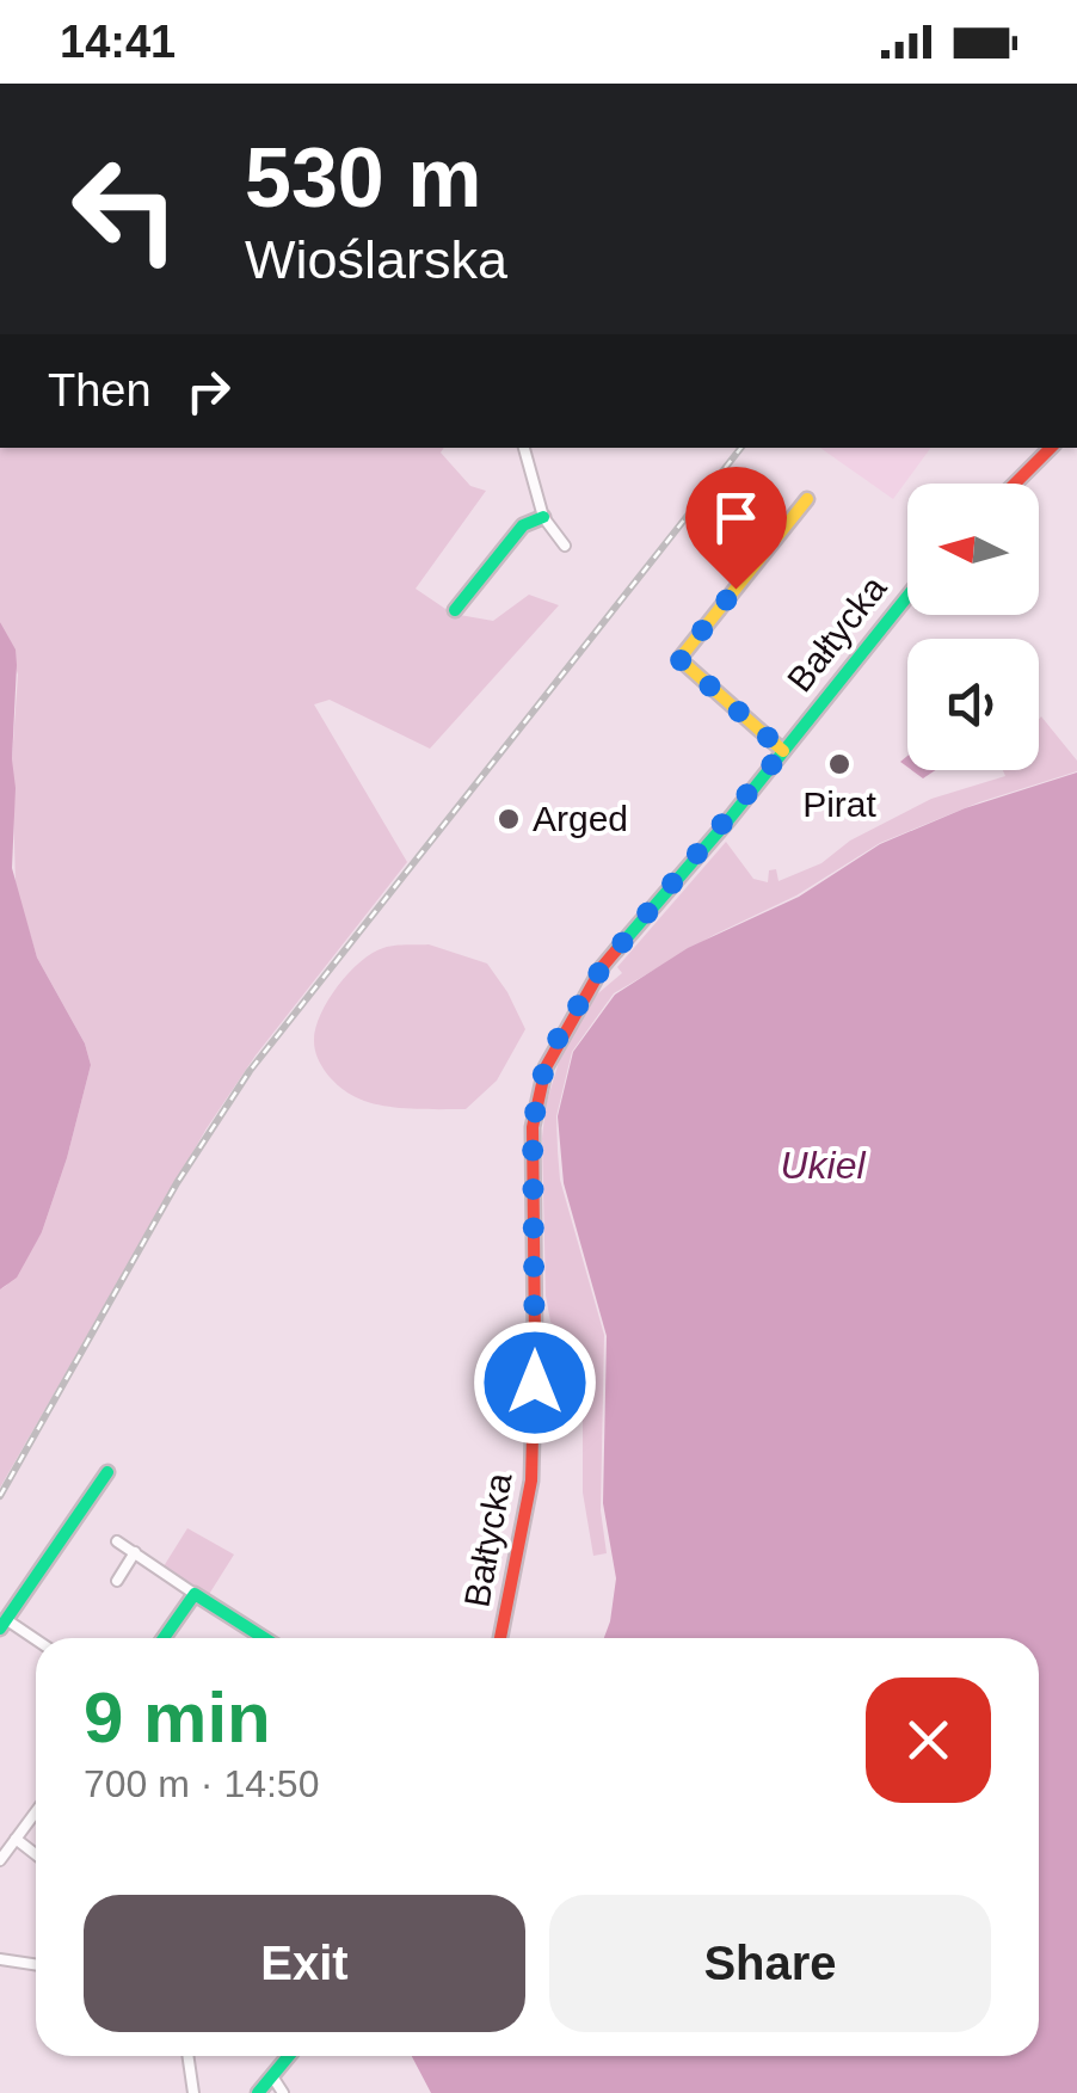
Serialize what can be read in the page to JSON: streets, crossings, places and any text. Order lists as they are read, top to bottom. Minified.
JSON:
{"streets":{"main road":["Bałtycka"]},"water":["Ukiel"],"places":["Pirat","Arged"],"north":"left","page":{"status":"14:41","turn":["530 m","Wioślarska"],"then":"Then","heading":["9 min","700 m · 14:50"],"buttons":["Exit","Share"]}}
